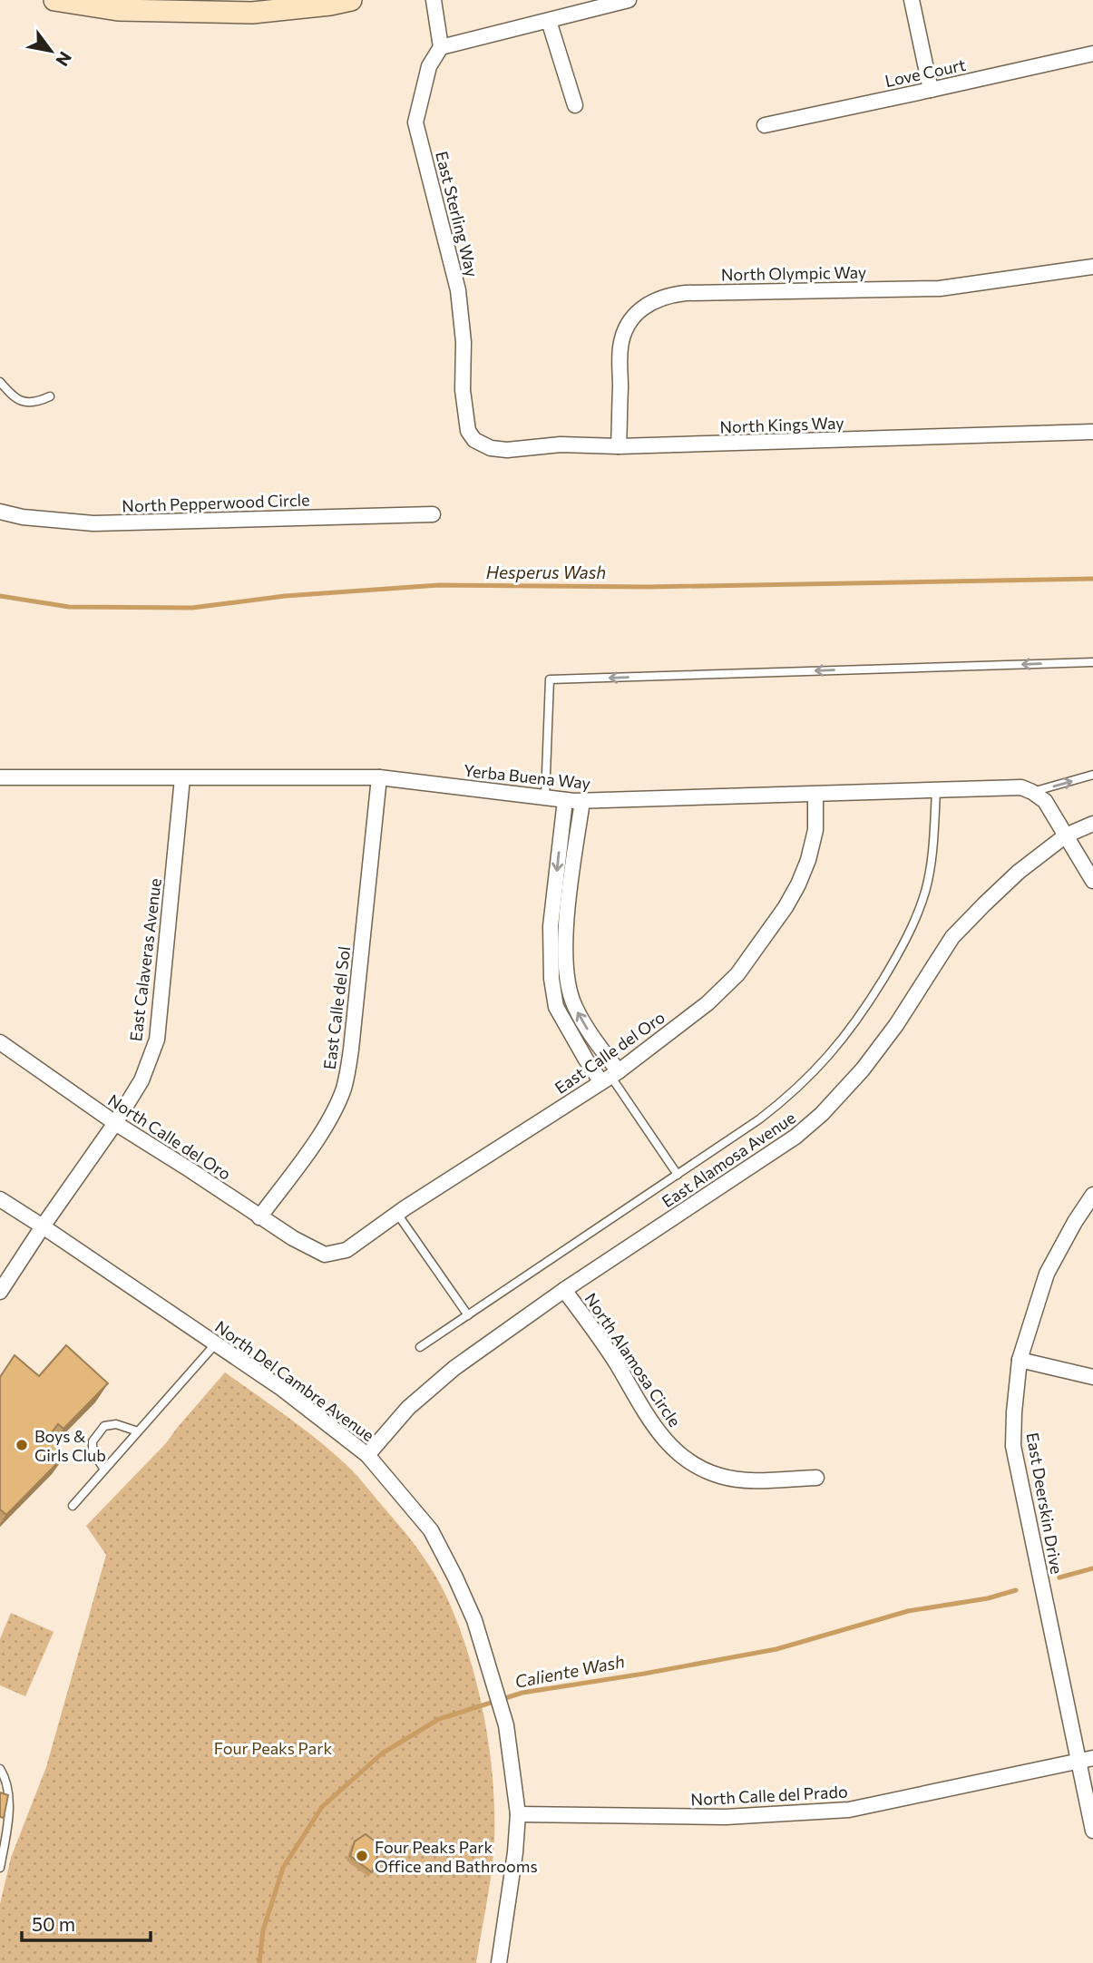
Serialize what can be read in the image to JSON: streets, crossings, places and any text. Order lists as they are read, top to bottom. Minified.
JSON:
{"streets":{"street":["Love Court","East Sterling Way","North Olympic Way","North Kings Way","North Pepperwood Circle","Yerba Buena Way","East Calaveras Avenue","East Calle del Sol","East Calle del Oro","North Calle del Oro","East Alamosa Avenue","North Alamosa Circle","North Del Cambre Avenue","East Deerskin Drive","North Calle del Prado"]},"crossings":[["East Sterling Way","North Kings Way"],["North Olympic Way","North Kings Way"],["Yerba Buena Way","East Calaveras Avenue"],["Yerba Buena Way","East Calle del Sol"],["Yerba Buena Way","East Calle del Oro"],["East Calaveras Avenue","North Calle del Oro"],["East Calaveras Avenue","North Del Cambre Avenue"],["East Calle del Sol","North Calle del Oro"],["East Calle del Oro","North Calle del Oro"],["East Alamosa Avenue","North Alamosa Circle"],["East Alamosa Avenue","North Del Cambre Avenue"],["North Del Cambre Avenue","North Calle del Prado"],["East Deerskin Drive","North Calle del Prado"]],"water":["Hesperus Wash","Caliente Wash"],"parks":["Four Peaks Park"],"places":["Boys & Girls Club","Four Peaks Park Office and Bathrooms"],"scale_bar":"50 m","north":"bottom right"}
